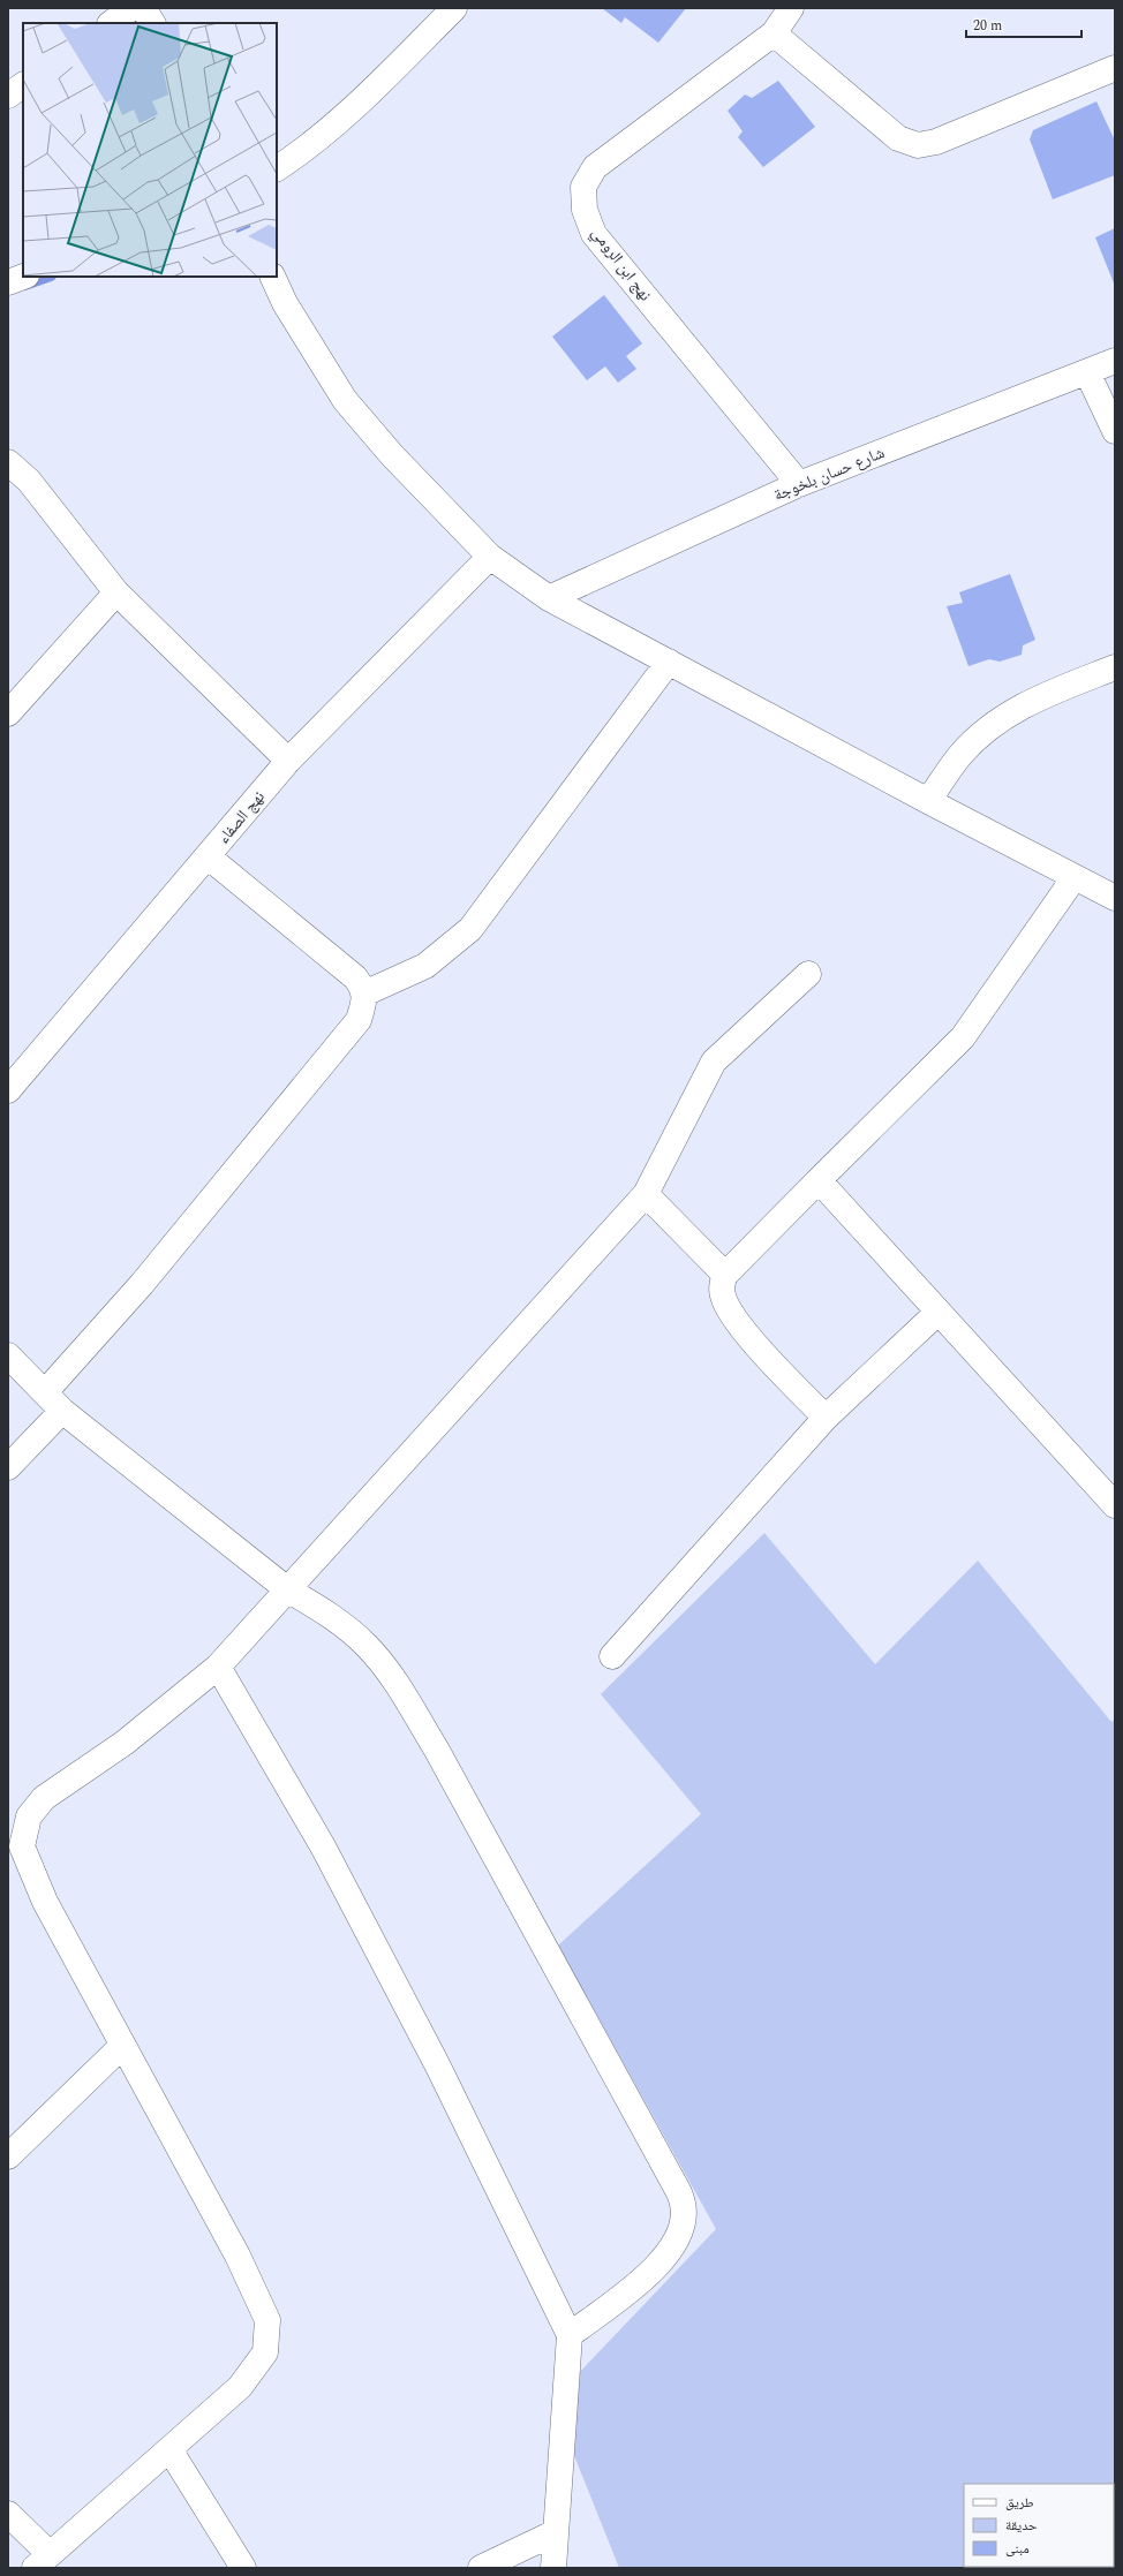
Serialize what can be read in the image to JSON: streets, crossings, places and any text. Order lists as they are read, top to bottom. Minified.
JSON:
{"streets":{"street":["نهج ابن الرومي","شارع حسان بلخوجة","نهج الصفاء"]},"crossings":[["نهج ابن الرومي","شارع حسان بلخوجة"]],"legend":["طريق","حديقة","مبنى"],"scale_bar":"20 m"}
